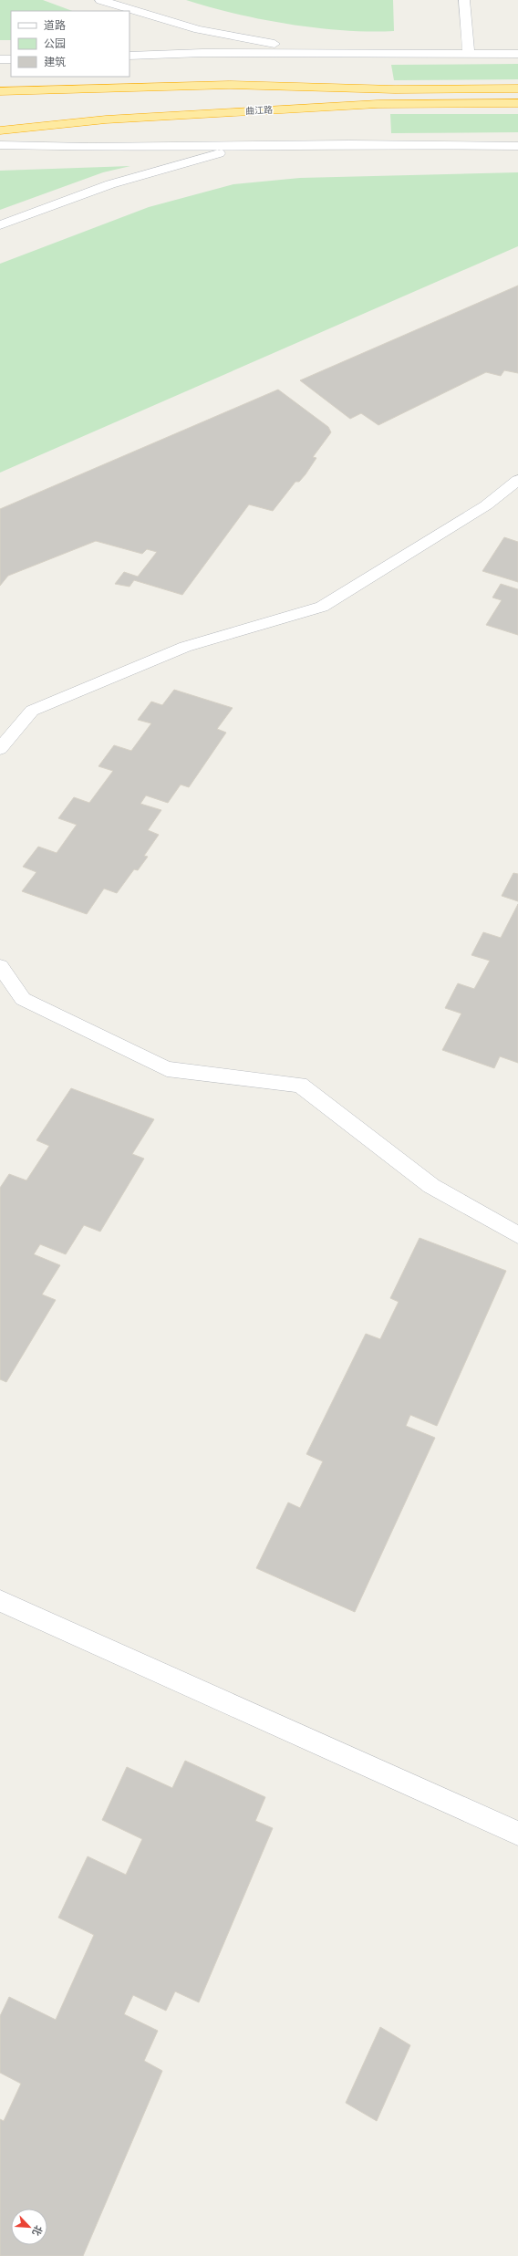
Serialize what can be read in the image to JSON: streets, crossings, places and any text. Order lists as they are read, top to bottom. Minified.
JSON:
{"streets":{"highway":["曲江路"]},"legend":["道路","公园","建筑"],"north":"bottom right"}
